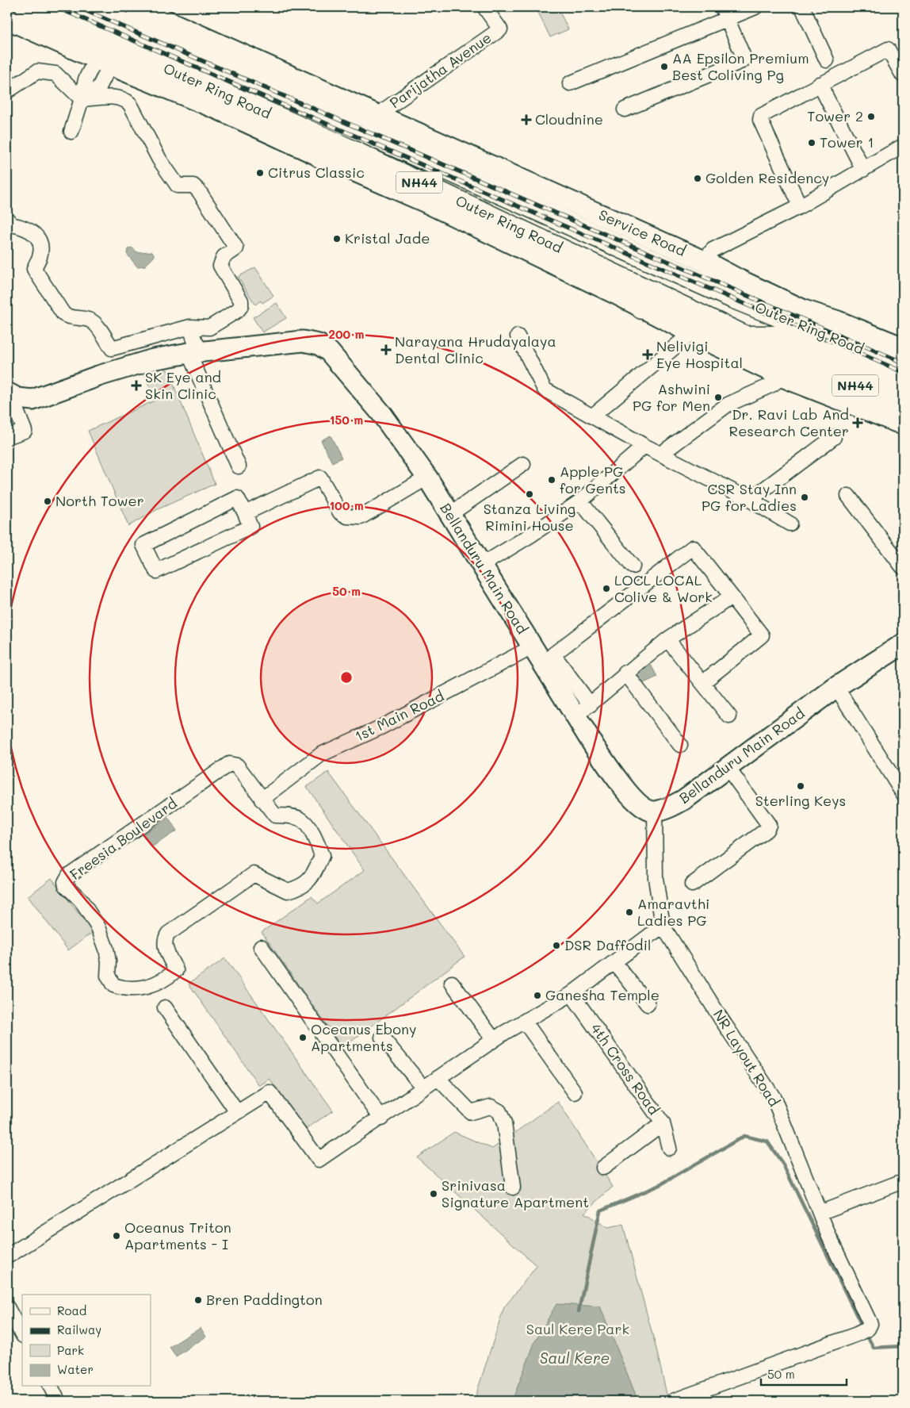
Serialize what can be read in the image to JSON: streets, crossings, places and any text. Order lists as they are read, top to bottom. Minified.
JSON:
{"streets":{"highway":["Outer Ring Road","NH44"],"street":["Parijatha Avenue","Service Road","Bellanduru Main Road","1st Main Road","Freesia Boulevard","NR Layout Road","4th Cross Road"]},"crossings":[["Parijatha Avenue","Service Road"],["Outer Ring Road","Service Road"],["Bellanduru Main Road","1st Main Road"],["Bellanduru Main Road","NR Layout Road"],["1st Main Road","Freesia Boulevard"]],"water":["Saul Kere"],"parks":["Saul Kere Park"],"places":{"other":["AA Epsilon Premium Best Coliving Pg","Tower 2","Tower 1","Citrus Classic","Golden Residency","Kristal Jade","Ashwini PG for Men","Apple PG for Gents","Stanza Living Rimini House","CSR Stay Inn PG for Ladies","North Tower","LOCL LOCAL Colive & Work","Sterling Keys","Amaravthi Ladies PG","DSR Daffodil","Ganesha Temple","Oceanus Ebony Apartments","Srinivasa Signature Apartment","Oceanus Triton Apartments - I","Bren Paddington"],"health":["Cloudnine","Narayana Hrudayalaya Dental Clinic","Nelivigi Eye Hospital","SK Eye and Skin Clinic","Dr. Ravi Lab And Research Center"]},"legend":["Road","Railway","Park","Water"],"scale_bar":"50 m","rings":["200 m","150 m","100 m","50 m"]}
